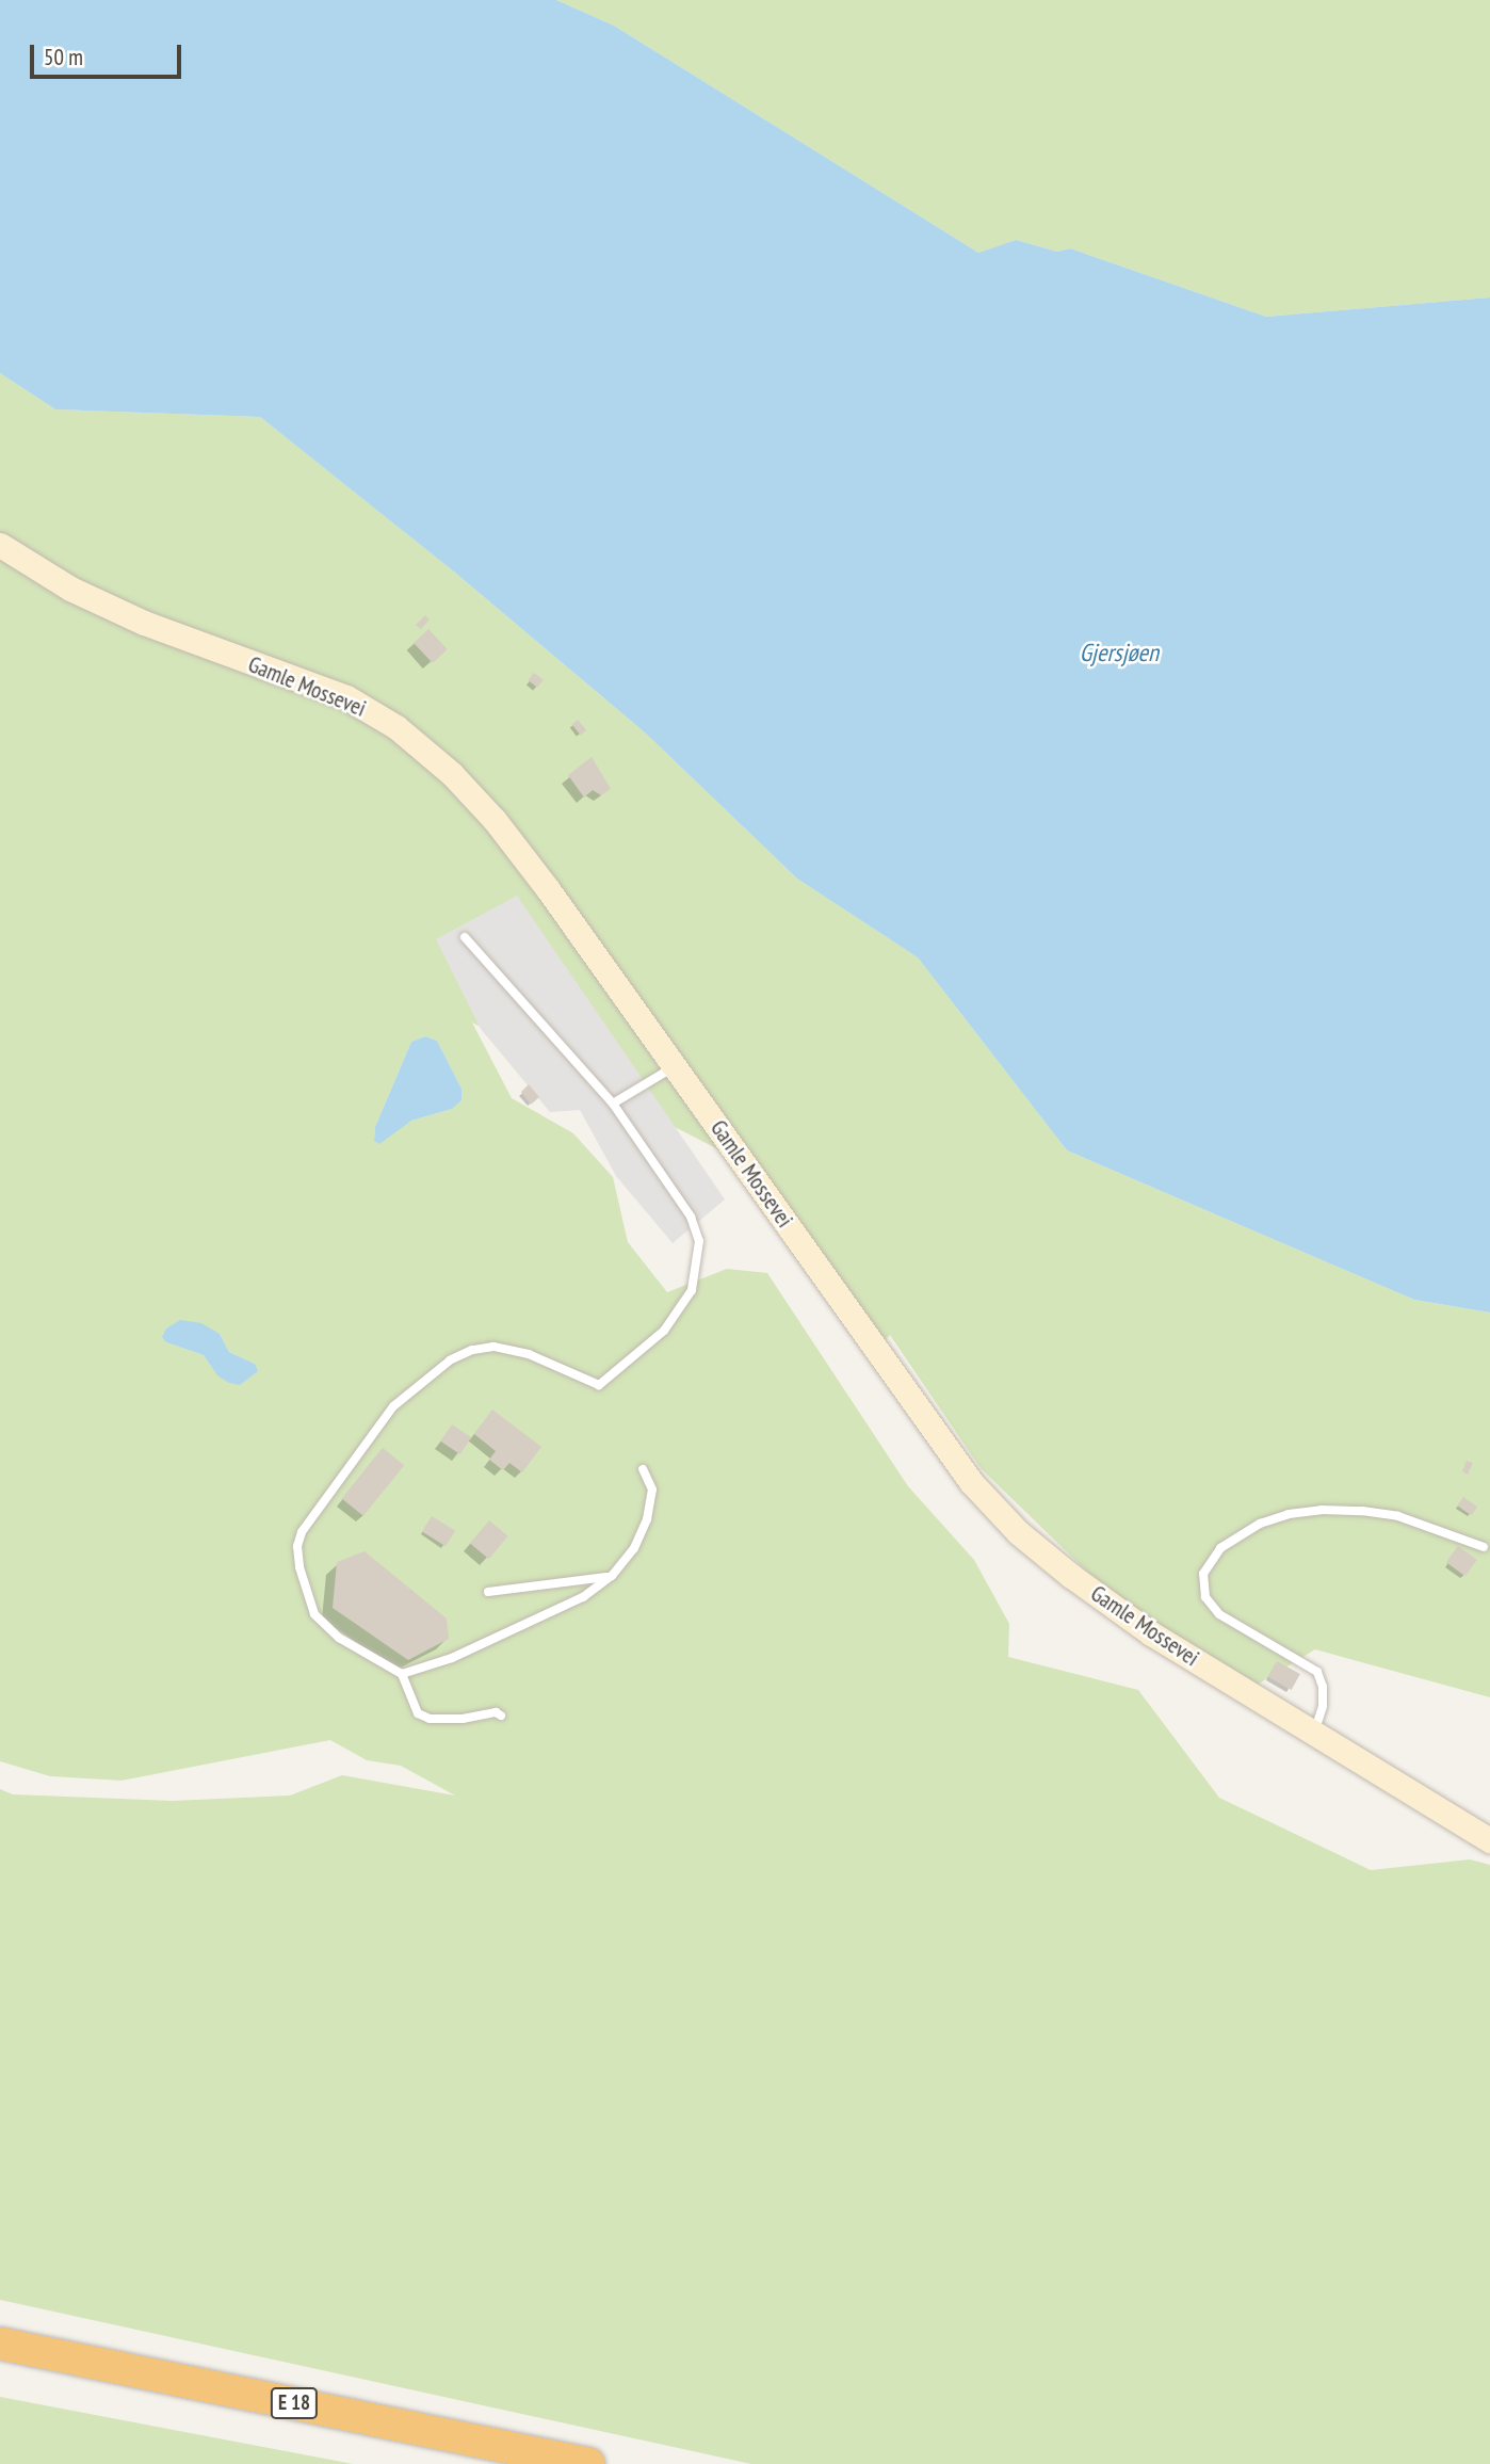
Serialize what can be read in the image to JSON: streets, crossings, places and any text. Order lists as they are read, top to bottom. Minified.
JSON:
{"streets":{"highway":["E 18"],"main road":["Gamle Mossevei"]},"water":["Gjersjøen"],"scale_bar":"50 m"}
